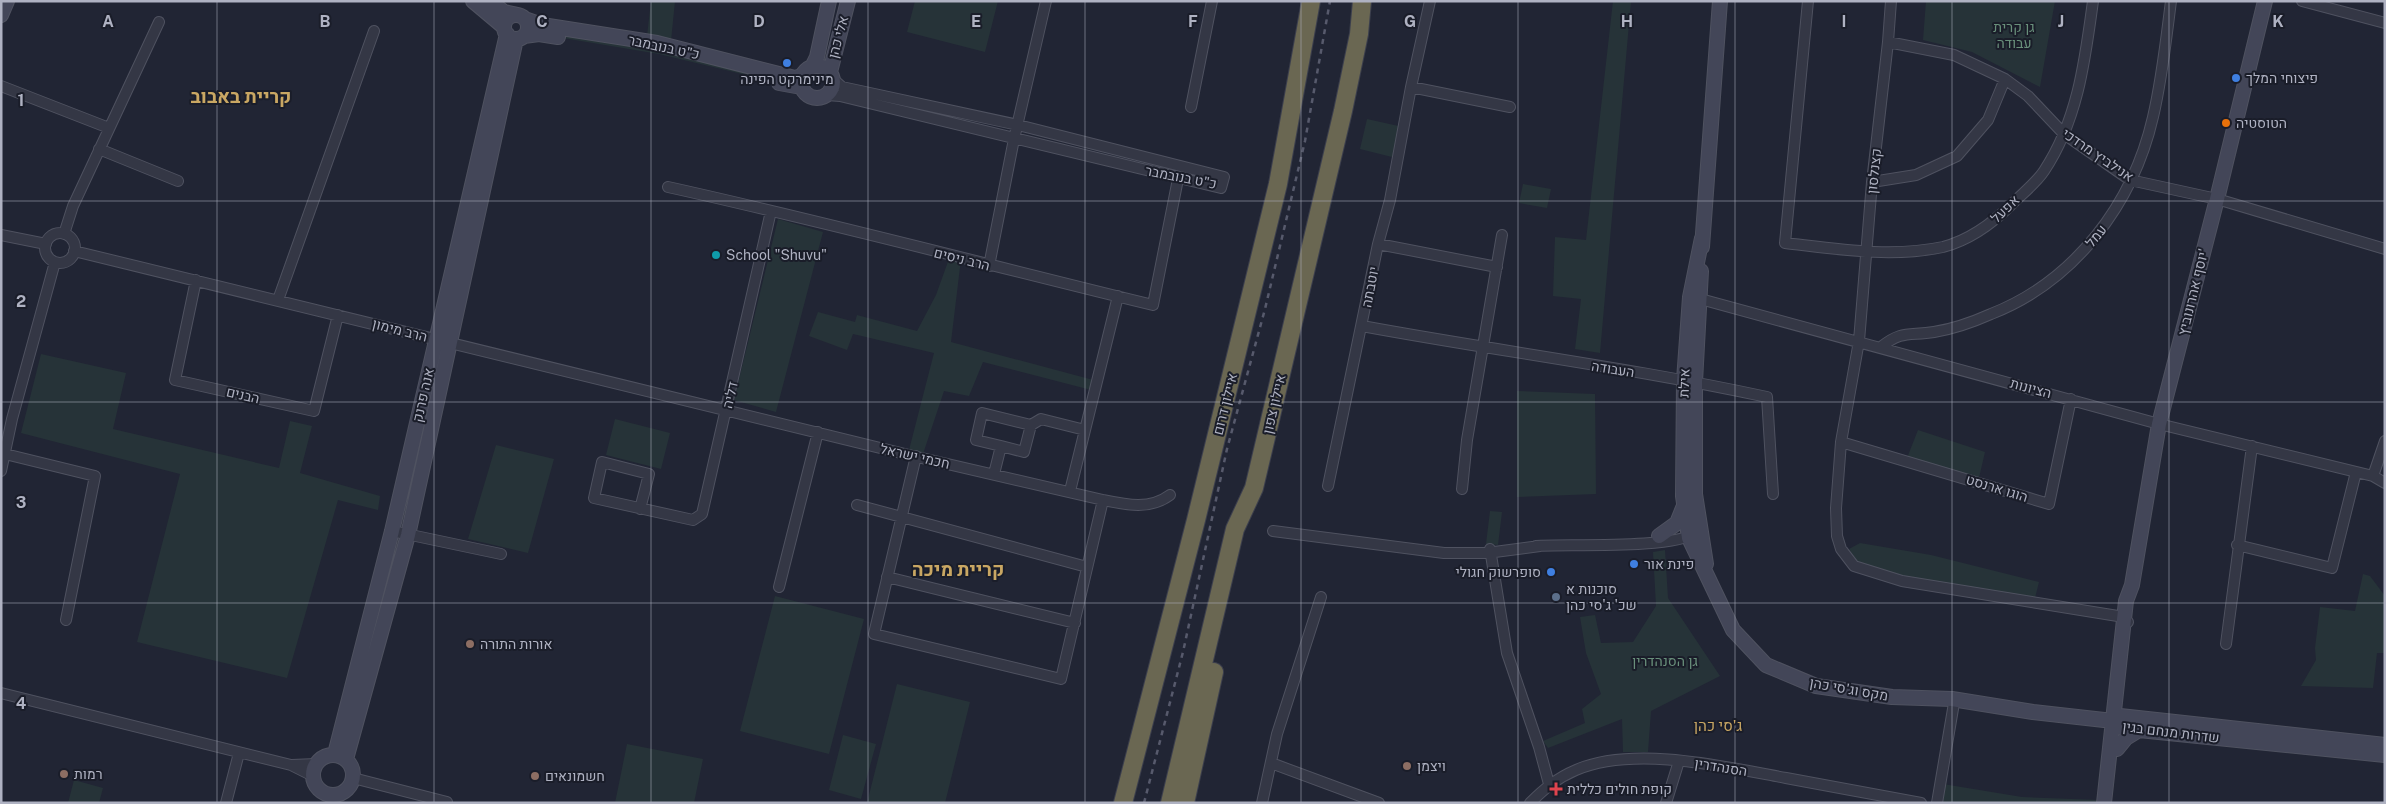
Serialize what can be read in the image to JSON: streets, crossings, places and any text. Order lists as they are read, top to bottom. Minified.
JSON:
{"streets":{"highway":["איילון דרום","איילון צפון"],"street":["אלי כהן","כ\"ט בנובמבר","אנילביץ מרדכי","קצנלסון","אפעל","עמל","הרב ניסים","יוטבתה","יוסף אהרונוביץ'","הרב מימון","העבודה","אילת","הציונות","הבנים","אנה פרנק","דליה","חכמי ישראל","הוגו ארנסט","מקס וג'סי כהן","שדרות מנחם בגין","הסנהדרין"]},"crossings":[["אלי כהן","כ\"ט בנובמבר"],["כ\"ט בנובמבר","הרב ניסים"],["כ\"ט בנובמבר","אנה פרנק"],["אנילביץ מרדכי","קצנלסון"],["אנילביץ מרדכי","אפעל"],["אנילביץ מרדכי","עמל"],["אנילביץ מרדכי","יוסף אהרונוביץ'"],["קצנלסון","אפעל"],["קצנלסון","הציונות"],["עמל","הציונות"],["הרב ניסים","דליה"],["יוטבתה","העבודה"],["יוסף אהרונוביץ'","הציונות"],["יוסף אהרונוביץ'","מקס וג'סי כהן"],["יוסף אהרונוביץ'","שדרות מנחם בגין"],["הרב מימון","הבנים"],["הרב מימון","אנה פרנק"],["הרב מימון","דליה"],["הרב מימון","חכמי ישראל"],["העבודה","אילת"],["אילת","הציונות"],["אילת","מקס וג'סי כהן"],["הציונות","הוגו ארנסט"],["דליה","חכמי ישראל"],["מקס וג'סי כהן","שדרות מנחם בגין"]],"districts":["קריית באבוב","קריית מיכה","ג'סי כהן"],"parks":["גן קרית עבודה","גן הסנהדרין"],"places":{"other":["מינימרקט הפינה","פיצוחי המלך","הטוסטיה","School \"Shuvu\"","פינת אור","סופרשוק חגולי","סוכנות א שכ' ג'סי כהן","אורות התורה","ויצמן","רמות","חשמונאים"],"health":["קופת חולים כללית"]},"grid":{"columns":["A","B","C","D","E","F","G","H","I","J","K"],"rows":["1","2","3","4"]}}
